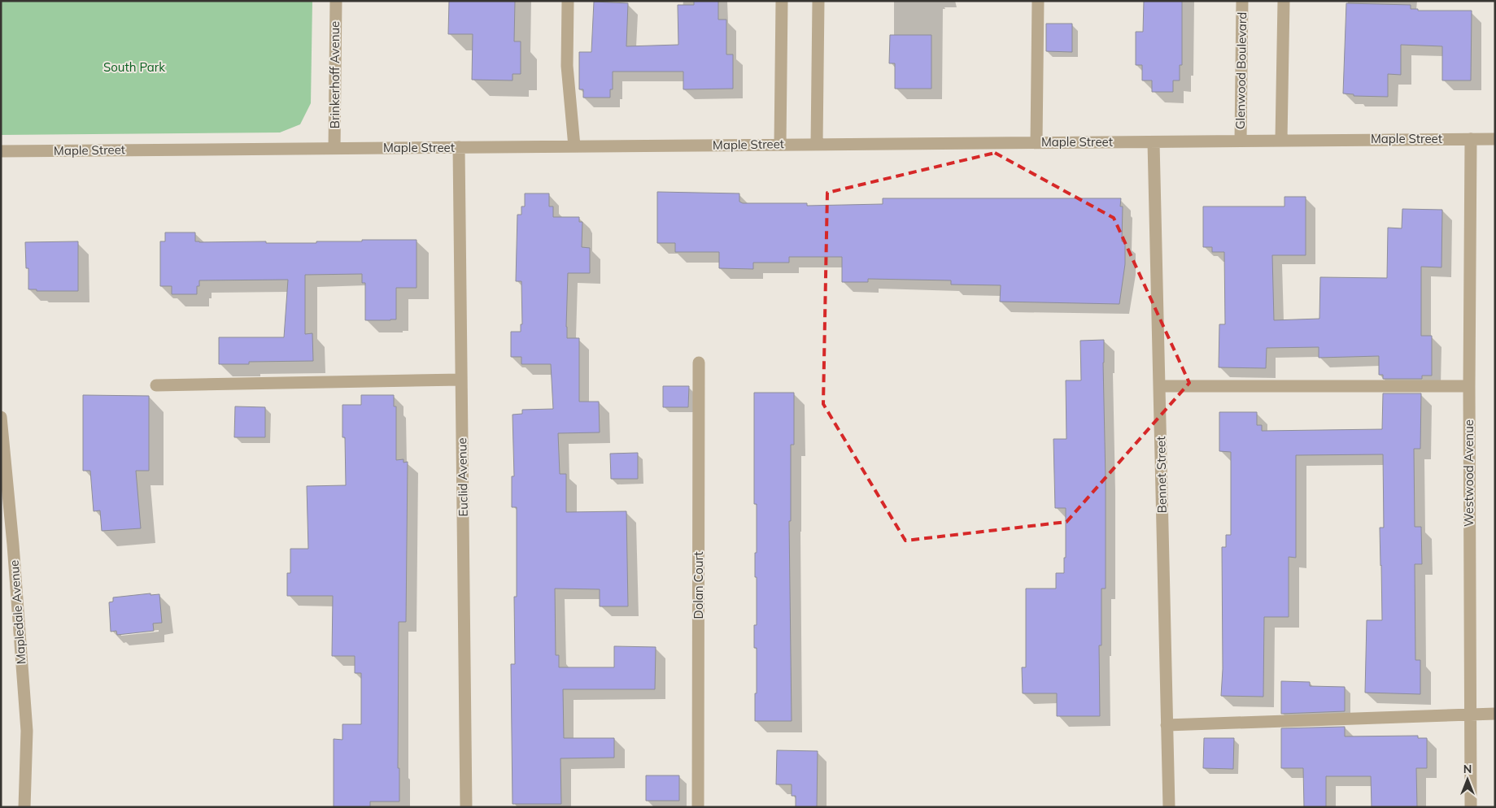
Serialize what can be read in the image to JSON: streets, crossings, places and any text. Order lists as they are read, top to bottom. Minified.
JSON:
{"streets":{"street":["Glenwood Boulevard","Brinkerhoff Avenue","Maple Street","Westwood Avenue","Bennet Street","Euclid Avenue","Dolan Court","Mapledale Avenue"]},"crossings":[["Glenwood Boulevard","Maple Street"],["Brinkerhoff Avenue","Maple Street"],["Maple Street","Westwood Avenue"],["Maple Street","Bennet Street"],["Maple Street","Euclid Avenue"]],"parks":["South Park"],"north":"top"}
